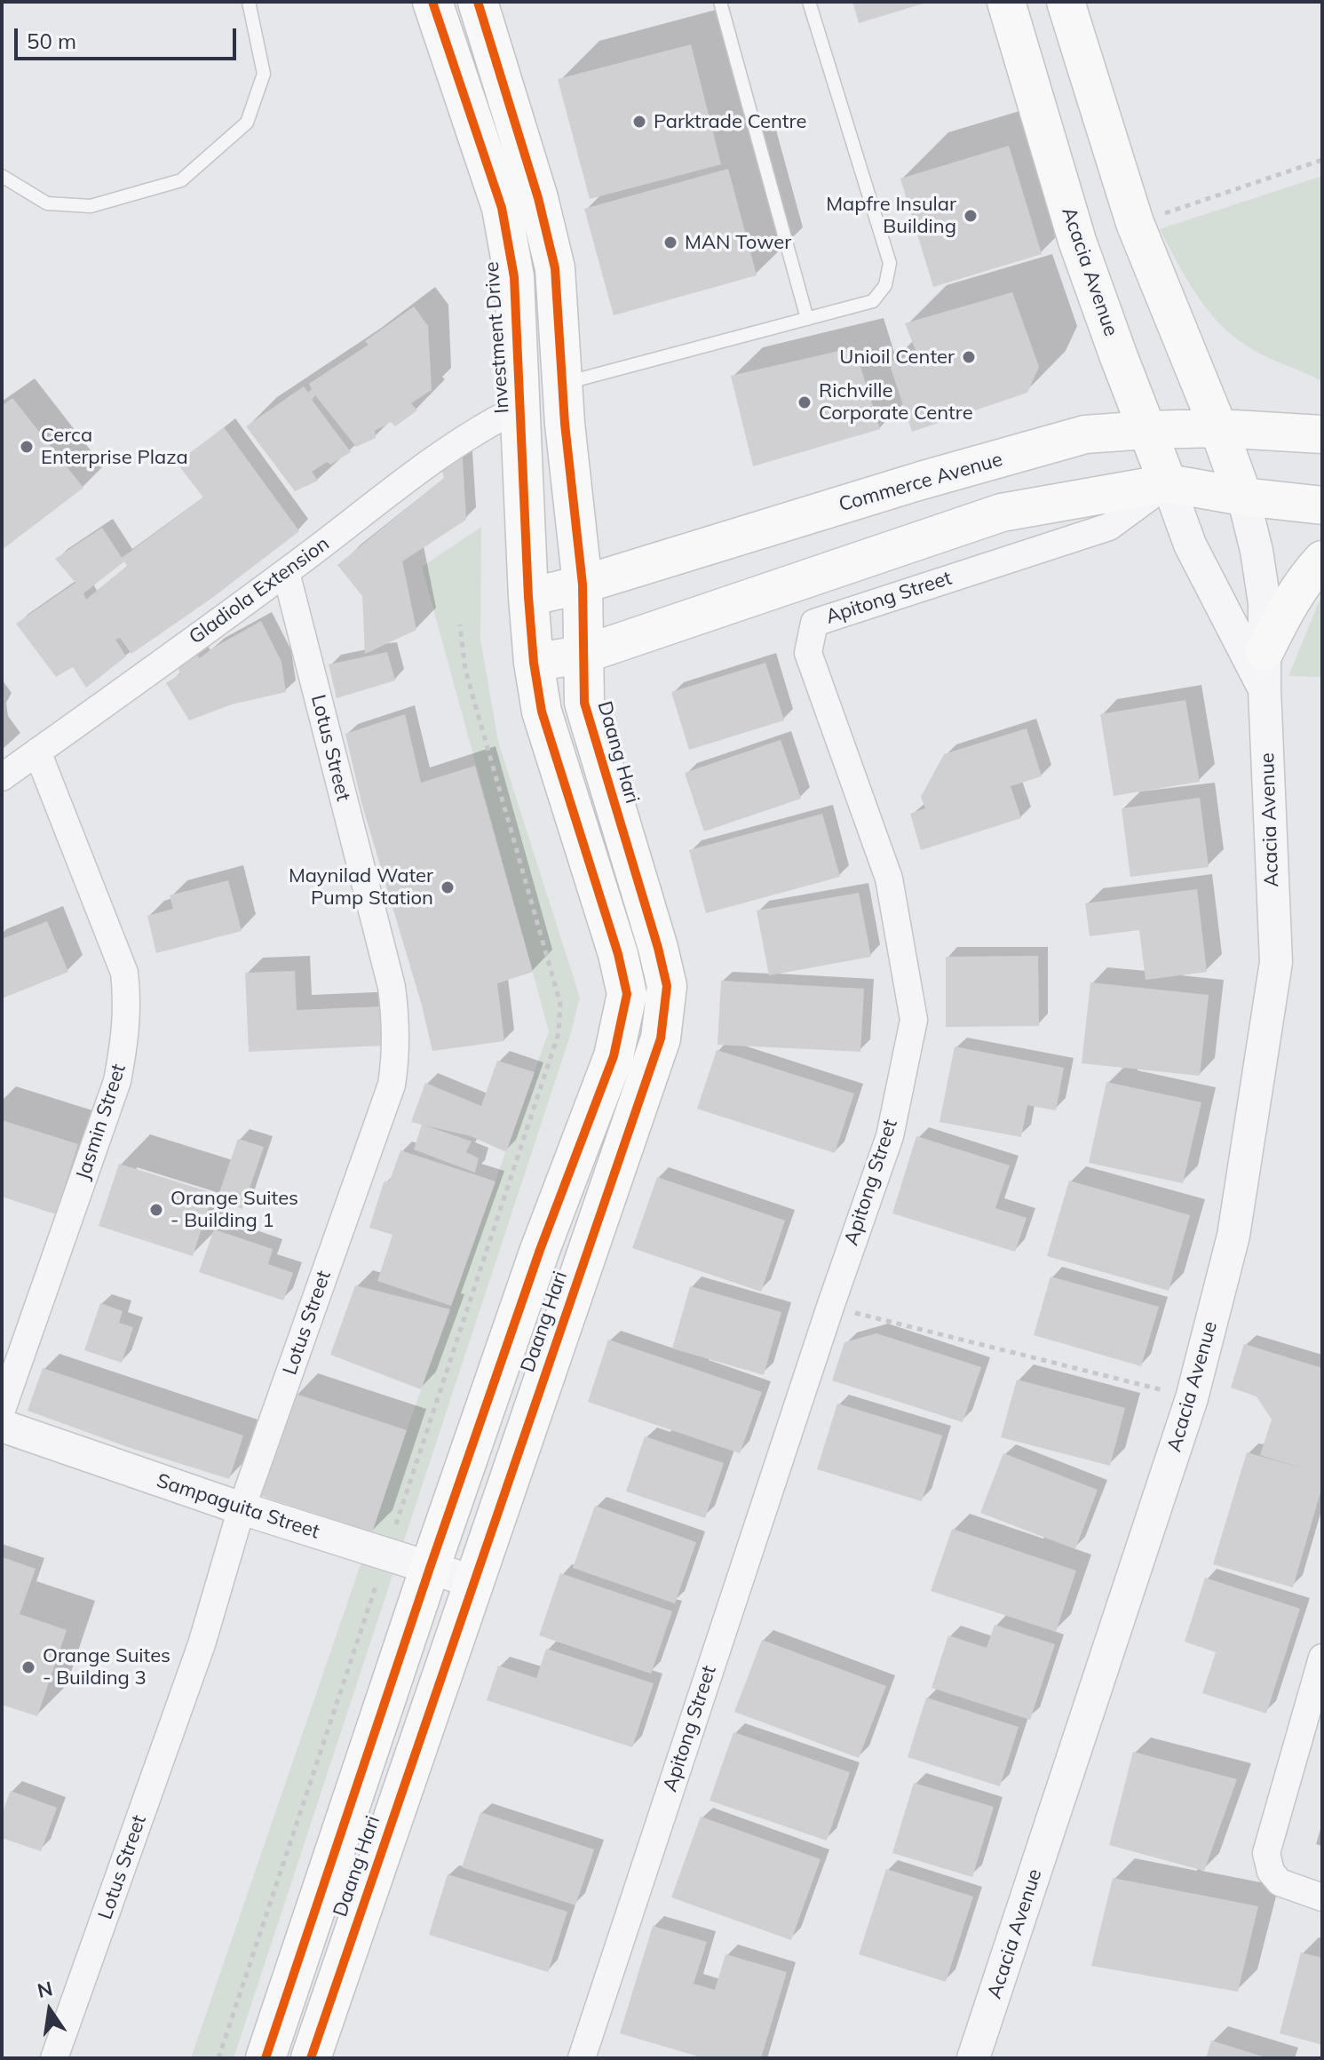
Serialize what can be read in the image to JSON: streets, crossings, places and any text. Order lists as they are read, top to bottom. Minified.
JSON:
{"streets":{"main road":["Acacia Avenue","Investment Drive","Commerce Avenue","Daang Hari"],"street":["Gladiola Extension","Apitong Street","Lotus Street","Jasmin Street","Sampaguita Street"]},"crossings":[["Acacia Avenue","Commerce Avenue"],["Acacia Avenue","Apitong Street"],["Investment Drive","Commerce Avenue"],["Investment Drive","Gladiola Extension"],["Investment Drive","Daang Hari"],["Commerce Avenue","Daang Hari"],["Gladiola Extension","Lotus Street"],["Gladiola Extension","Jasmin Street"],["Lotus Street","Sampaguita Street"],["Daang Hari","Sampaguita Street"]],"places":["Parktrade Centre","Mapfre Insular Building","MAN Tower","Unioil Center","Richville Corporate Centre","Cerca Enterprise Plaza","Maynilad Water Pump Station","Orange Suites - Building 1","Orange Suites - Building 3"],"scale_bar":"50 m","north":"top"}
